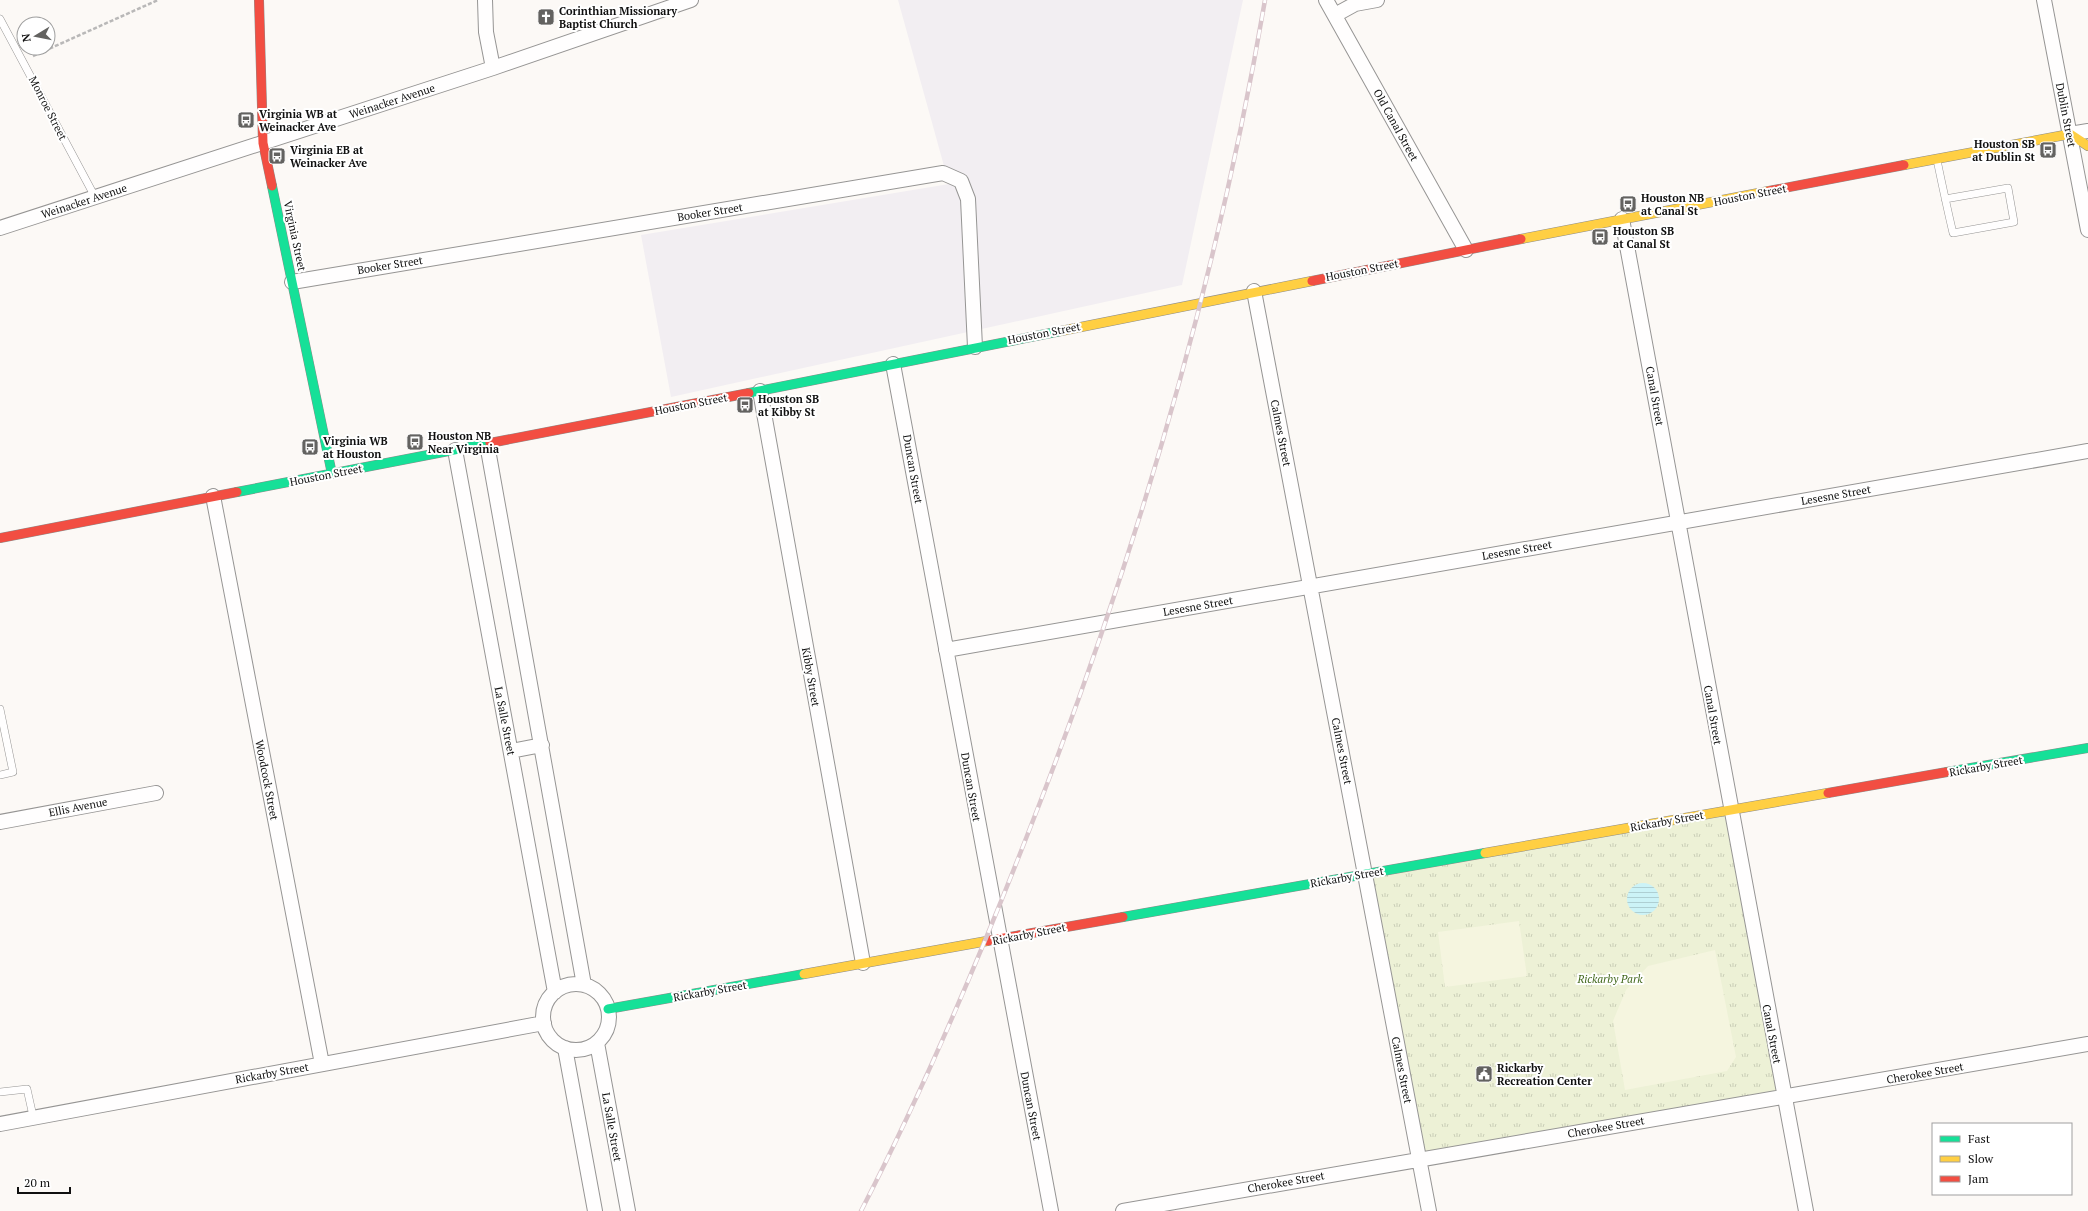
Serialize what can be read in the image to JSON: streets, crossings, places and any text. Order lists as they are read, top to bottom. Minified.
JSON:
{"streets":{"street":["Weinacker Avenue","Dublin Street","Old Canal Street","Houston Street","Booker Street","Virginia Street","Canal Street","Calmes Street","Duncan Street","Lesesne Street","Kibby Street","La Salle Street","Rickarby Street","Woodcock Street","Ellis Avenue","Cherokee Street"],"lane":["Monroe Street"]},"crossings":[["Weinacker Avenue","Monroe Street"],["Weinacker Avenue","Virginia Street"],["Dublin Street","Houston Street"],["Old Canal Street","Houston Street"],["Houston Street","Booker Street"],["Houston Street","Virginia Street"],["Houston Street","Canal Street"],["Houston Street","Calmes Street"],["Houston Street","Duncan Street"],["Houston Street","Kibby Street"],["Houston Street","La Salle Street"],["Houston Street","Woodcock Street"],["Booker Street","Virginia Street"],["Canal Street","Lesesne Street"],["Canal Street","Rickarby Street"],["Canal Street","Cherokee Street"],["Calmes Street","Lesesne Street"],["Calmes Street","Rickarby Street"],["Calmes Street","Cherokee Street"],["Duncan Street","Lesesne Street"],["Duncan Street","Rickarby Street"],["Kibby Street","Rickarby Street"],["La Salle Street","Rickarby Street"],["Rickarby Street","Woodcock Street"]],"parks":["Rickarby Park"],"places":{"church":["Corinthian Missionary Baptist Church"],"bus stop":["Virginia WB at Weinacker Ave","Houston SB at Dublin St","Virginia EB at Weinacker Ave","Houston NB at Canal St","Houston SB at Canal St","Houston SB at Kibby St","Houston NB Near Virginia","Virginia WB at Houston"],"public building":["Rickarby Recreation Center"]},"legend":["Fast","Slow","Jam"],"scale_bar":"20 m","north":"left"}
